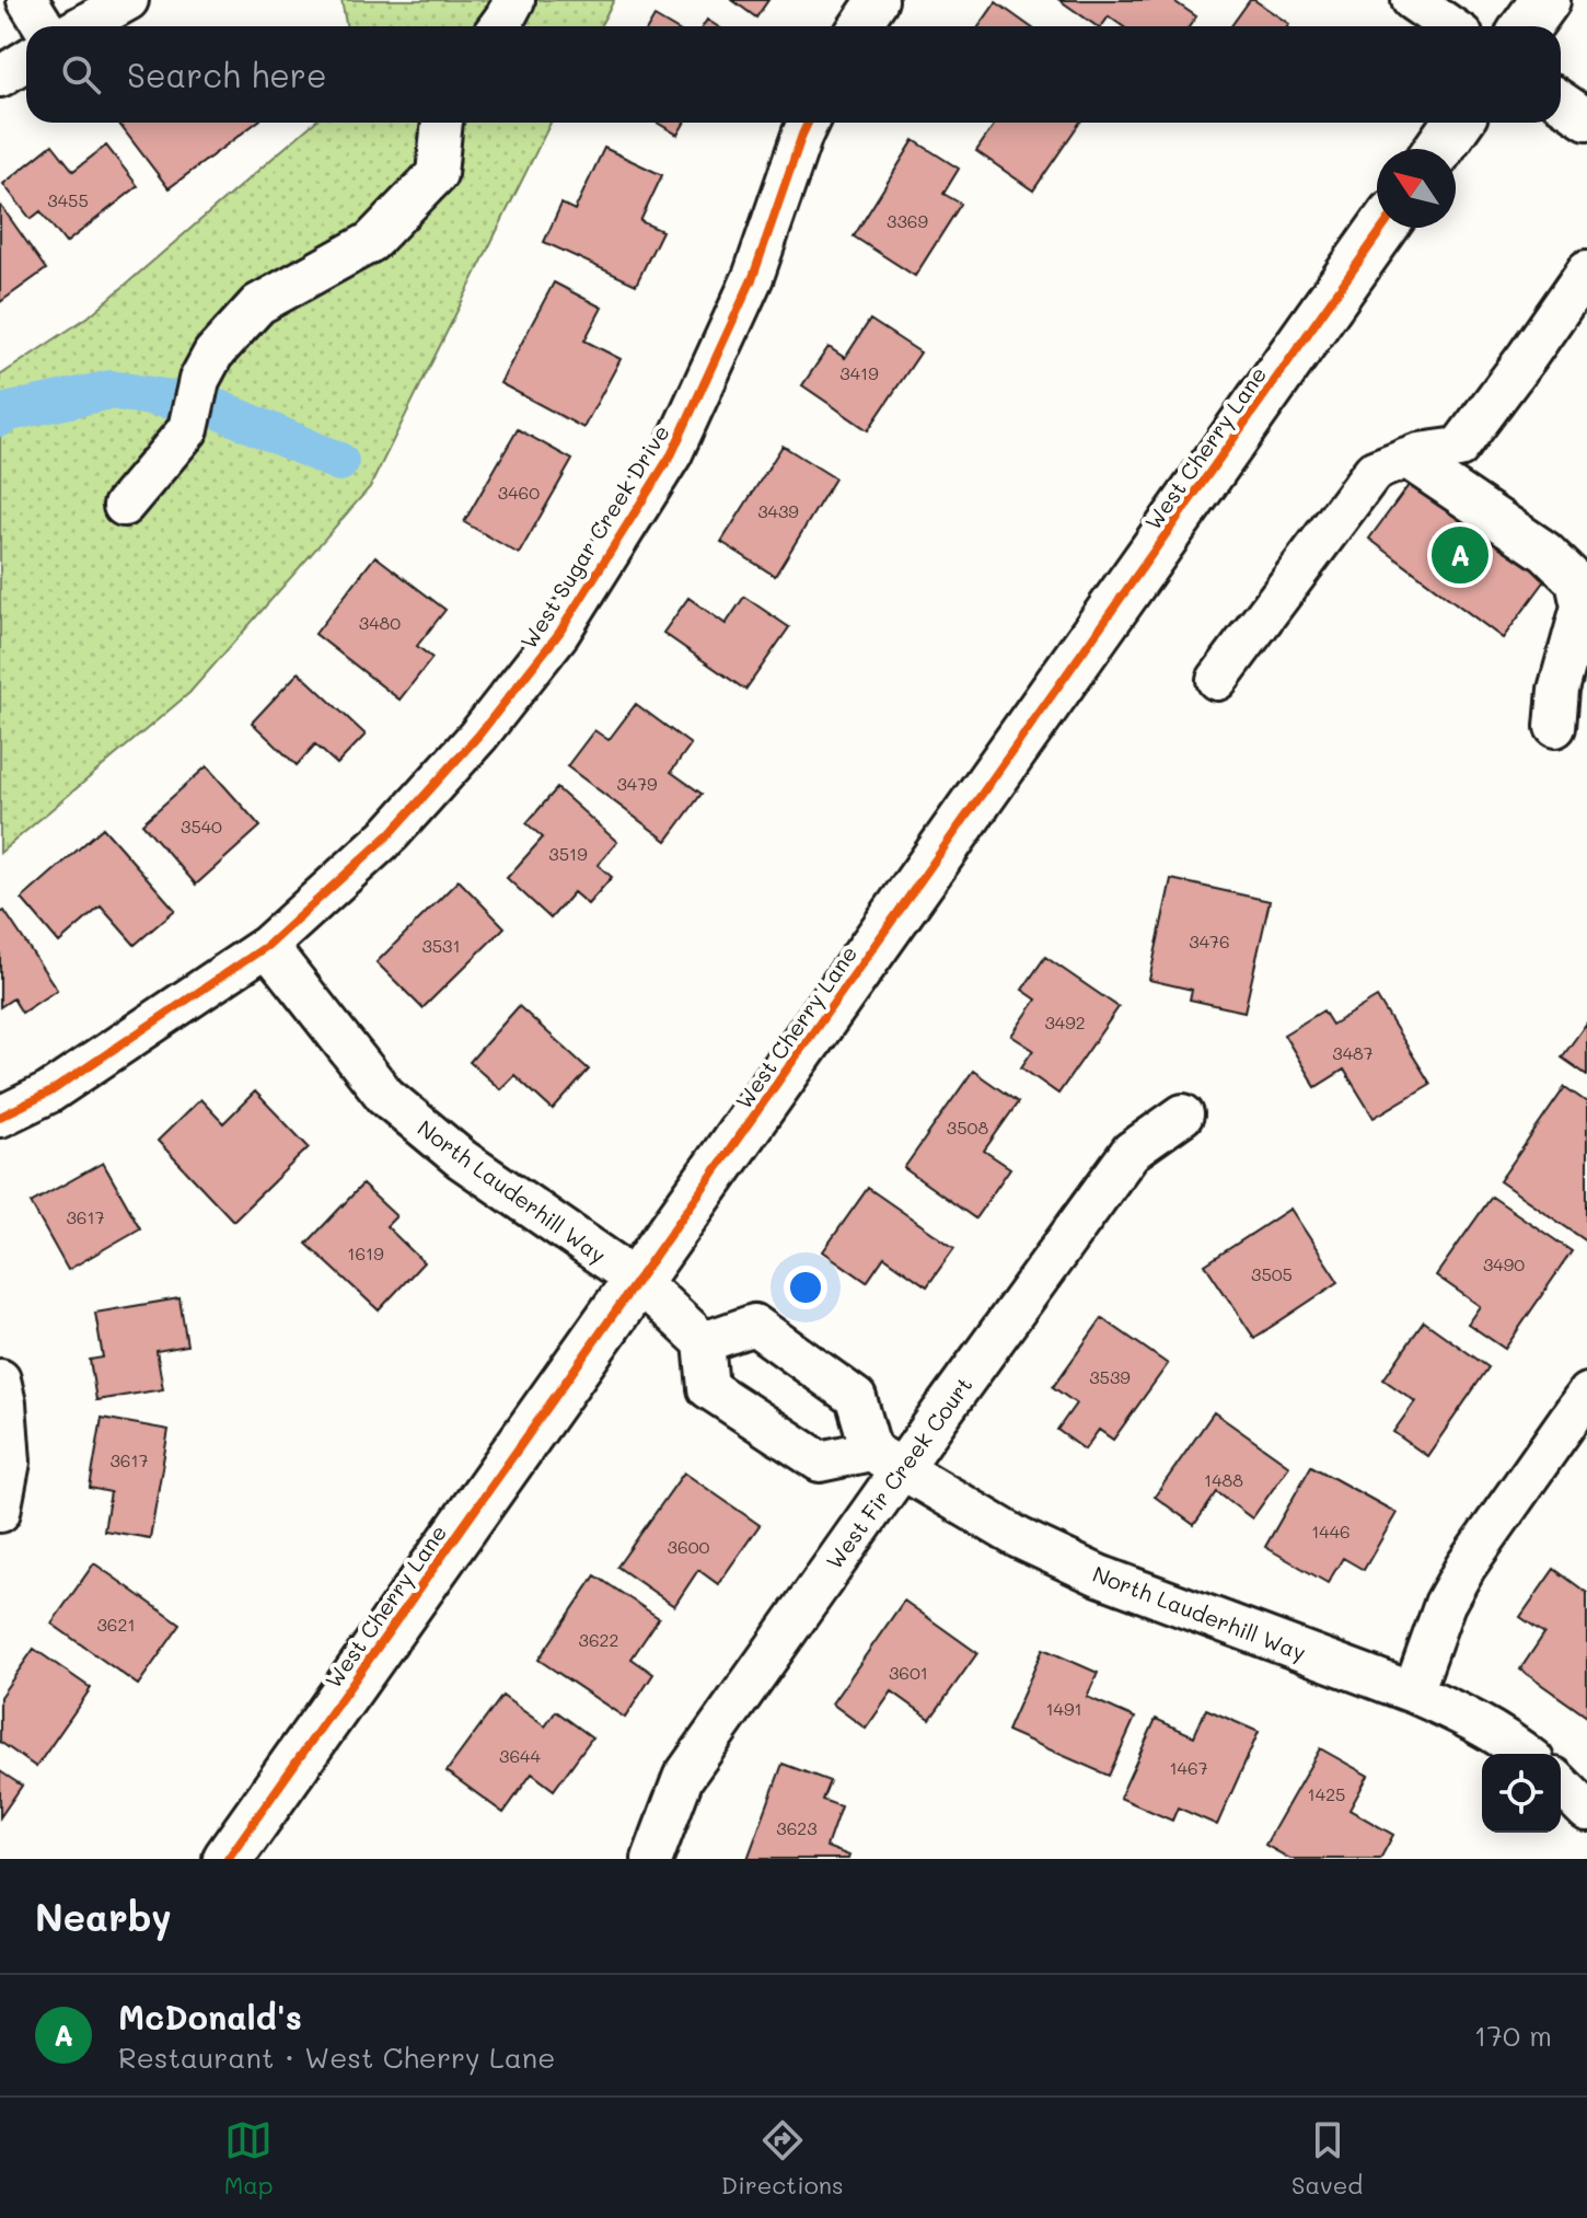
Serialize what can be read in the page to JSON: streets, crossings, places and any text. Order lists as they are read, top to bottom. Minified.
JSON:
{"streets":{"main road":["West Cherry Lane"],"street":["West Sugar Creek Drive","North Lauderhill Way","West Fir Creek Court"]},"crossings":[["West Cherry Lane","North Lauderhill Way"],["West Sugar Creek Drive","North Lauderhill Way"],["North Lauderhill Way","West Fir Creek Court"]],"house_numbers":["3455","3369","3419","3460","3439","3480","3479","3540","3519","3476","3531","3492","3487","3508","3617","1619","3490","3505","3539","3617","1488","1446","3600","3621","3622","3601","1491","3644","1467","1425","3623"],"north":"top left","page":{"search":"Search here","pins":"A","heading":"Nearby","list":[{"mark":"A","name":"McDonald's","note":"Restaurant · West Cherry Lane","value":"170 m"}],"nav":["Map","Directions","Saved"]}}
